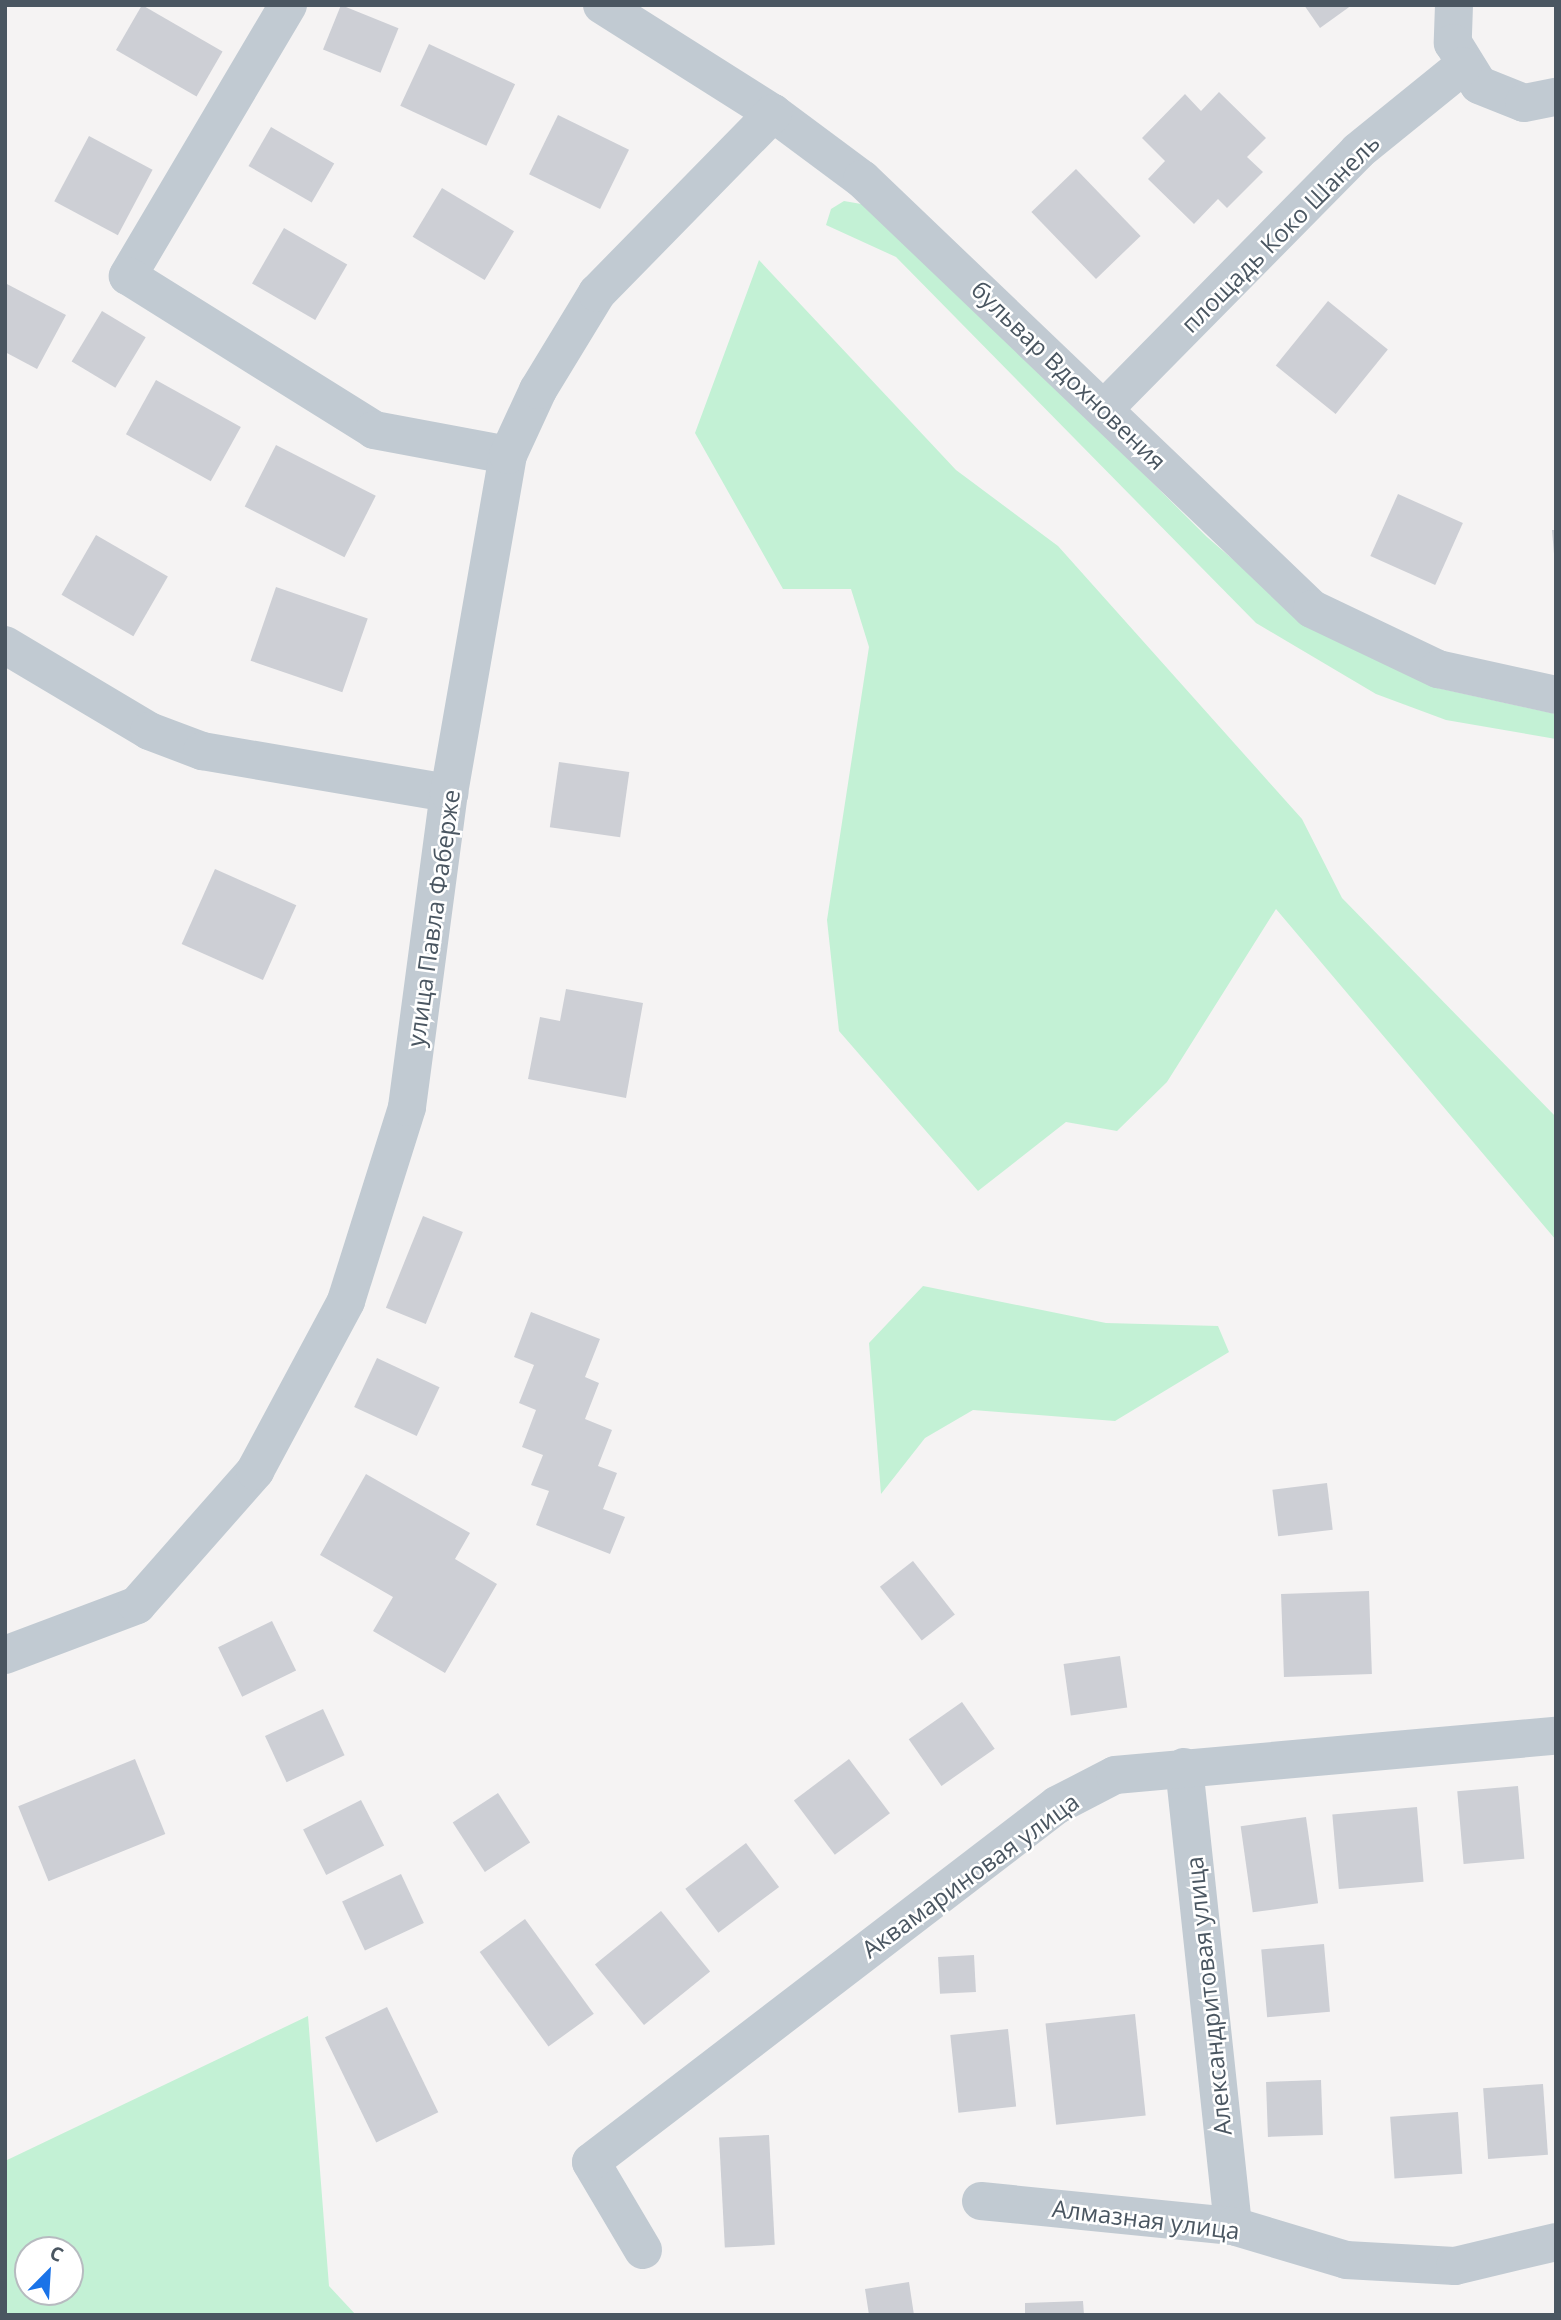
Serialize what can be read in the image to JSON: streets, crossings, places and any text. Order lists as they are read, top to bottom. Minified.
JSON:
{"streets":{"street":["площадь Коко Шанель","бульвар Вдохновения","улица Павла Фаберже","Аквамариновая улица","Александритовая улица","Алмазная улица"]},"crossings":[["площадь Коко Шанель","бульвар Вдохновения"],["бульвар Вдохновения","улица Павла Фаберже"],["Аквамариновая улица","Александритовая улица"],["Александритовая улица","Алмазная улица"]],"north":"top right"}
